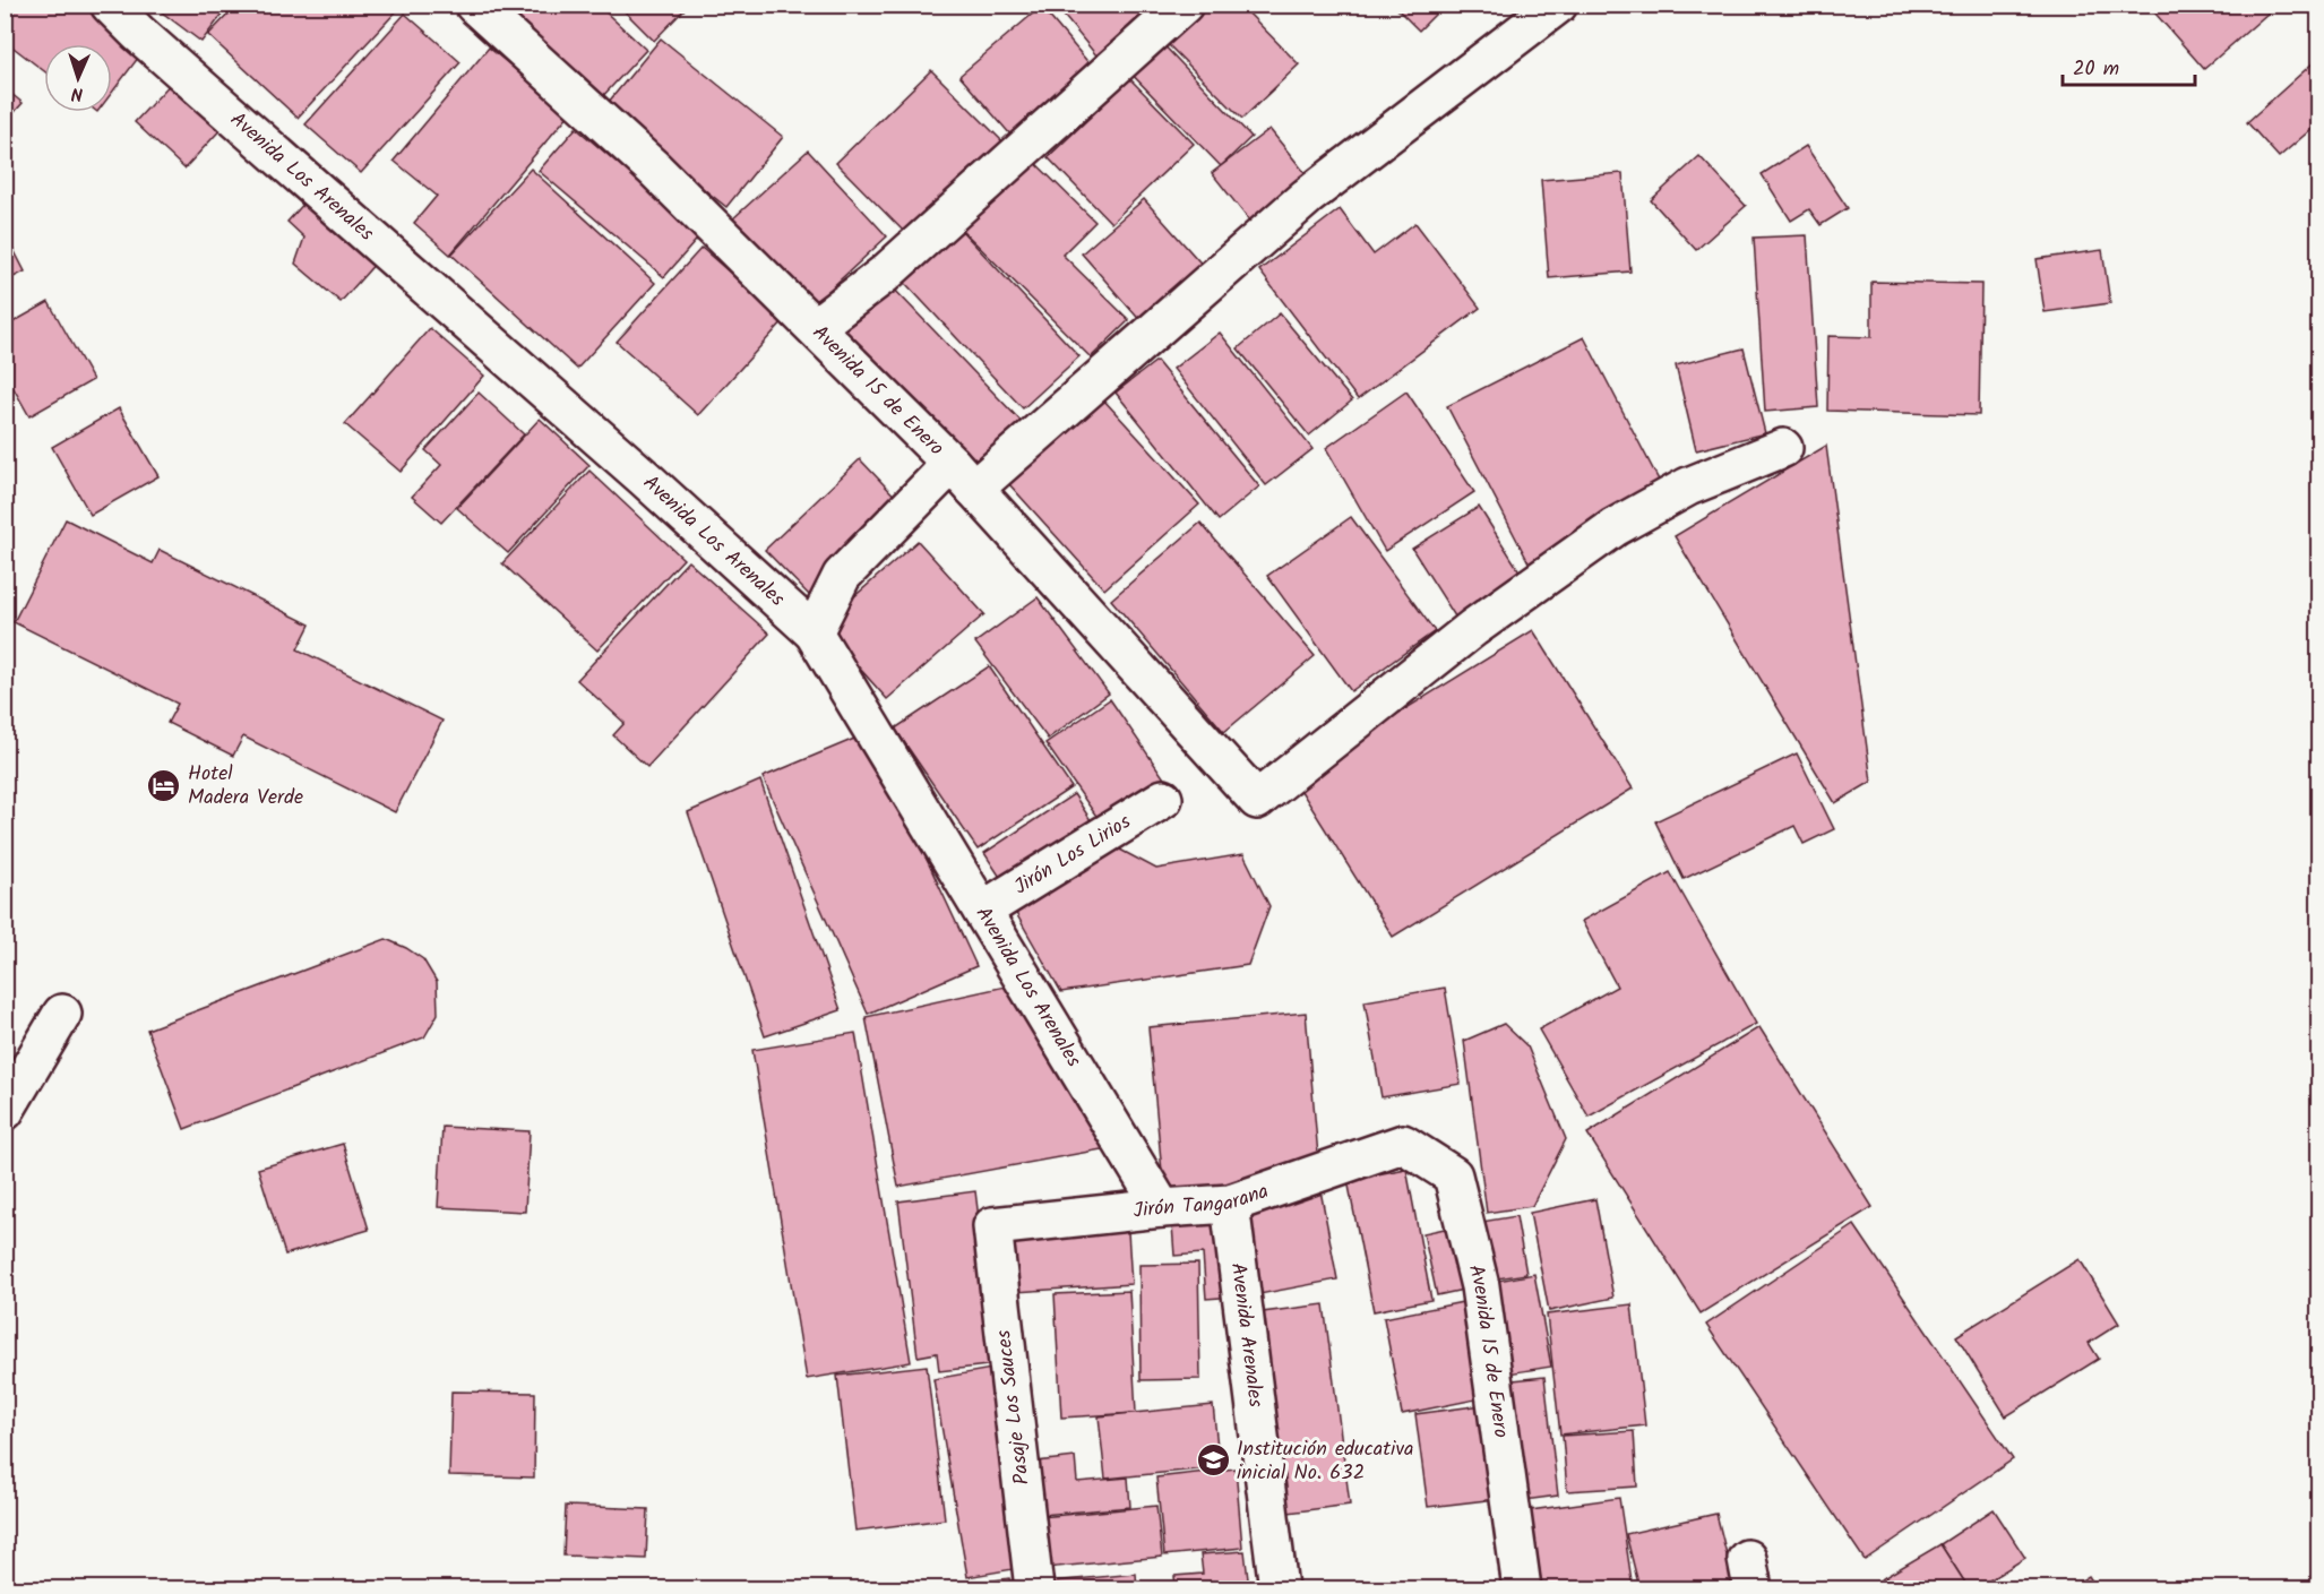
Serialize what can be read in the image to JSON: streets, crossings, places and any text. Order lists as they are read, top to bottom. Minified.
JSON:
{"streets":{"street":["Avenida Los Arenales","Avenida 15 de Enero","Jirón Los Lirios","Jirón Tangarana","Avenida Arenales","Pasaje Los Sauces"]},"crossings":[["Avenida Los Arenales","Jirón Los Lirios"],["Avenida Los Arenales","Jirón Tangarana"],["Avenida 15 de Enero","Jirón Tangarana"],["Jirón Tangarana","Avenida Arenales"],["Jirón Tangarana","Pasaje Los Sauces"]],"places":{"hotel":["Hotel Madera Verde"],"school or university":["Institución educativa inicial No. 632"]},"scale_bar":"20 m","north":"bottom"}
